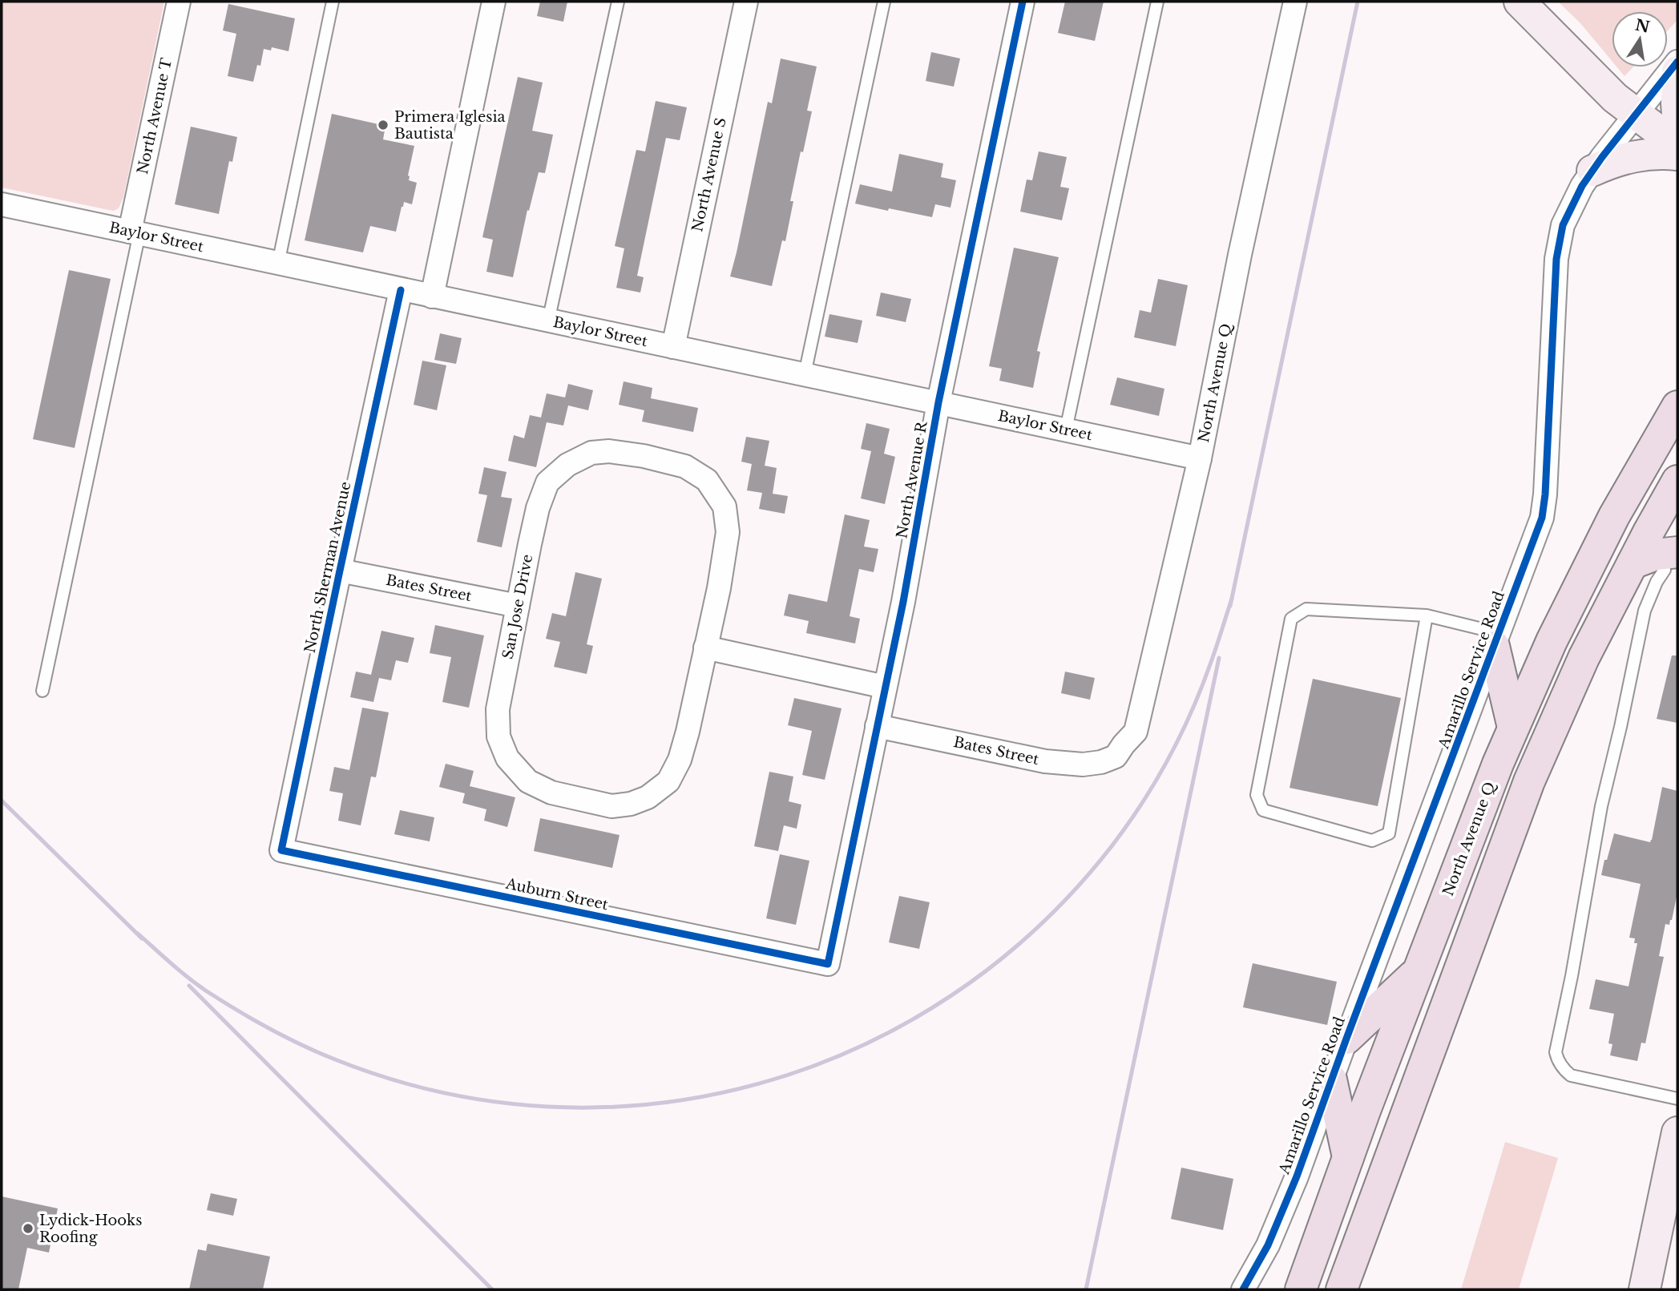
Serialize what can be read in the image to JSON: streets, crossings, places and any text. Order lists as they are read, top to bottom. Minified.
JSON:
{"streets":{"main road":["North Avenue Q"],"street":["North Avenue T","North Avenue S","Baylor Street","North Avenue R","North Sherman Avenue","Bates Street","San Jose Drive","Amarillo Service Road","Auburn Street"]},"crossings":[["North Avenue T","Baylor Street"],["North Avenue S","Baylor Street"],["Baylor Street","North Avenue Q"],["Baylor Street","North Avenue R"],["Baylor Street","North Sherman Avenue"],["North Avenue Q","Bates Street"],["North Avenue R","Bates Street"],["North Avenue R","Auburn Street"],["North Sherman Avenue","Bates Street"],["North Sherman Avenue","Auburn Street"],["Bates Street","San Jose Drive"]],"places":["Primera Iglesia Bautista","Lydick-Hooks Roofing"],"north":"top"}
